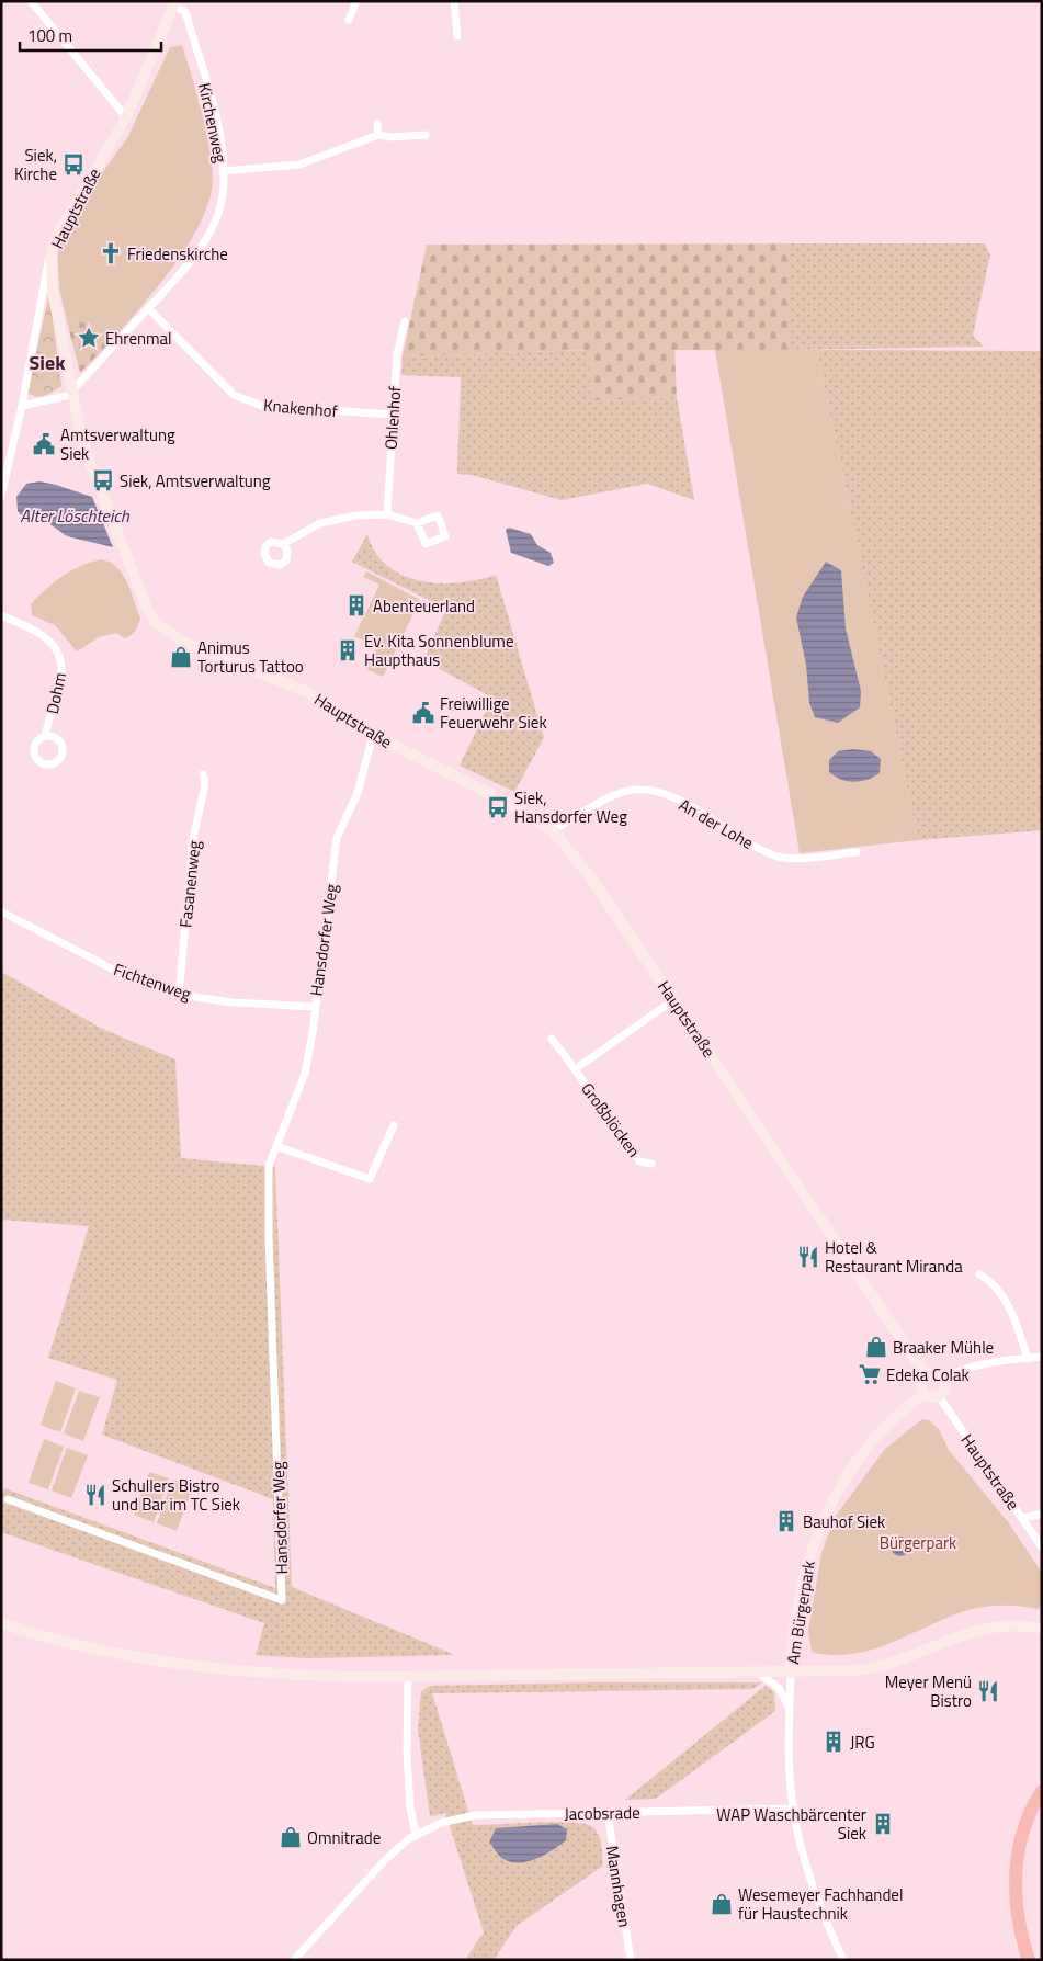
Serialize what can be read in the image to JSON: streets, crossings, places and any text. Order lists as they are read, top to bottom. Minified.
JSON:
{"streets":{"street":["Kirchenweg","Hauptstraße","Knakenhof","Ohlenhof","Dohm","An der Lohe","Fasanenweg","Hansdorfer Weg","Fichtenweg","Großblöcken","Am Bürgerpark","Jacobsrade","Mannhagen"]},"crossings":[["Kirchenweg","Hauptstraße"],["Kirchenweg","Knakenhof"],["Hauptstraße","An der Lohe"],["Hauptstraße","Hansdorfer Weg"],["Hauptstraße","Großblöcken"],["Hauptstraße","Am Bürgerpark"],["Knakenhof","Ohlenhof"],["Fasanenweg","Fichtenweg"],["Hansdorfer Weg","Fichtenweg"],["Jacobsrade","Mannhagen"]],"districts":["Siek"],"water":["Alter Löschteich"],"parks":["Bürgerpark"],"places":{"bus stop":["Siek, Kirche","Siek, Amtsverwaltung","Siek, Hansdorfer Weg"],"church":["Friedenskirche"],"place":["Ehrenmal"],"public building":["Amtsverwaltung Siek","Freiwillige Feuerwehr Siek"],"building":["Abenteuerland","Ev. Kita Sonnenblume Haupthaus","Bauhof Siek","JRG","WAP Waschbärcenter Siek"],"shop":["Animus Torturus Tattoo","Braaker Mühle","Omnitrade","Wesemeyer Fachhandel für Haustechnik"],"restaurant":["Hotel & Restaurant Miranda","Schullers Bistro und Bar im TC Siek","Meyer Menü Bistro"],"supermarket":["Edeka Colak"]},"scale_bar":"100 m"}
